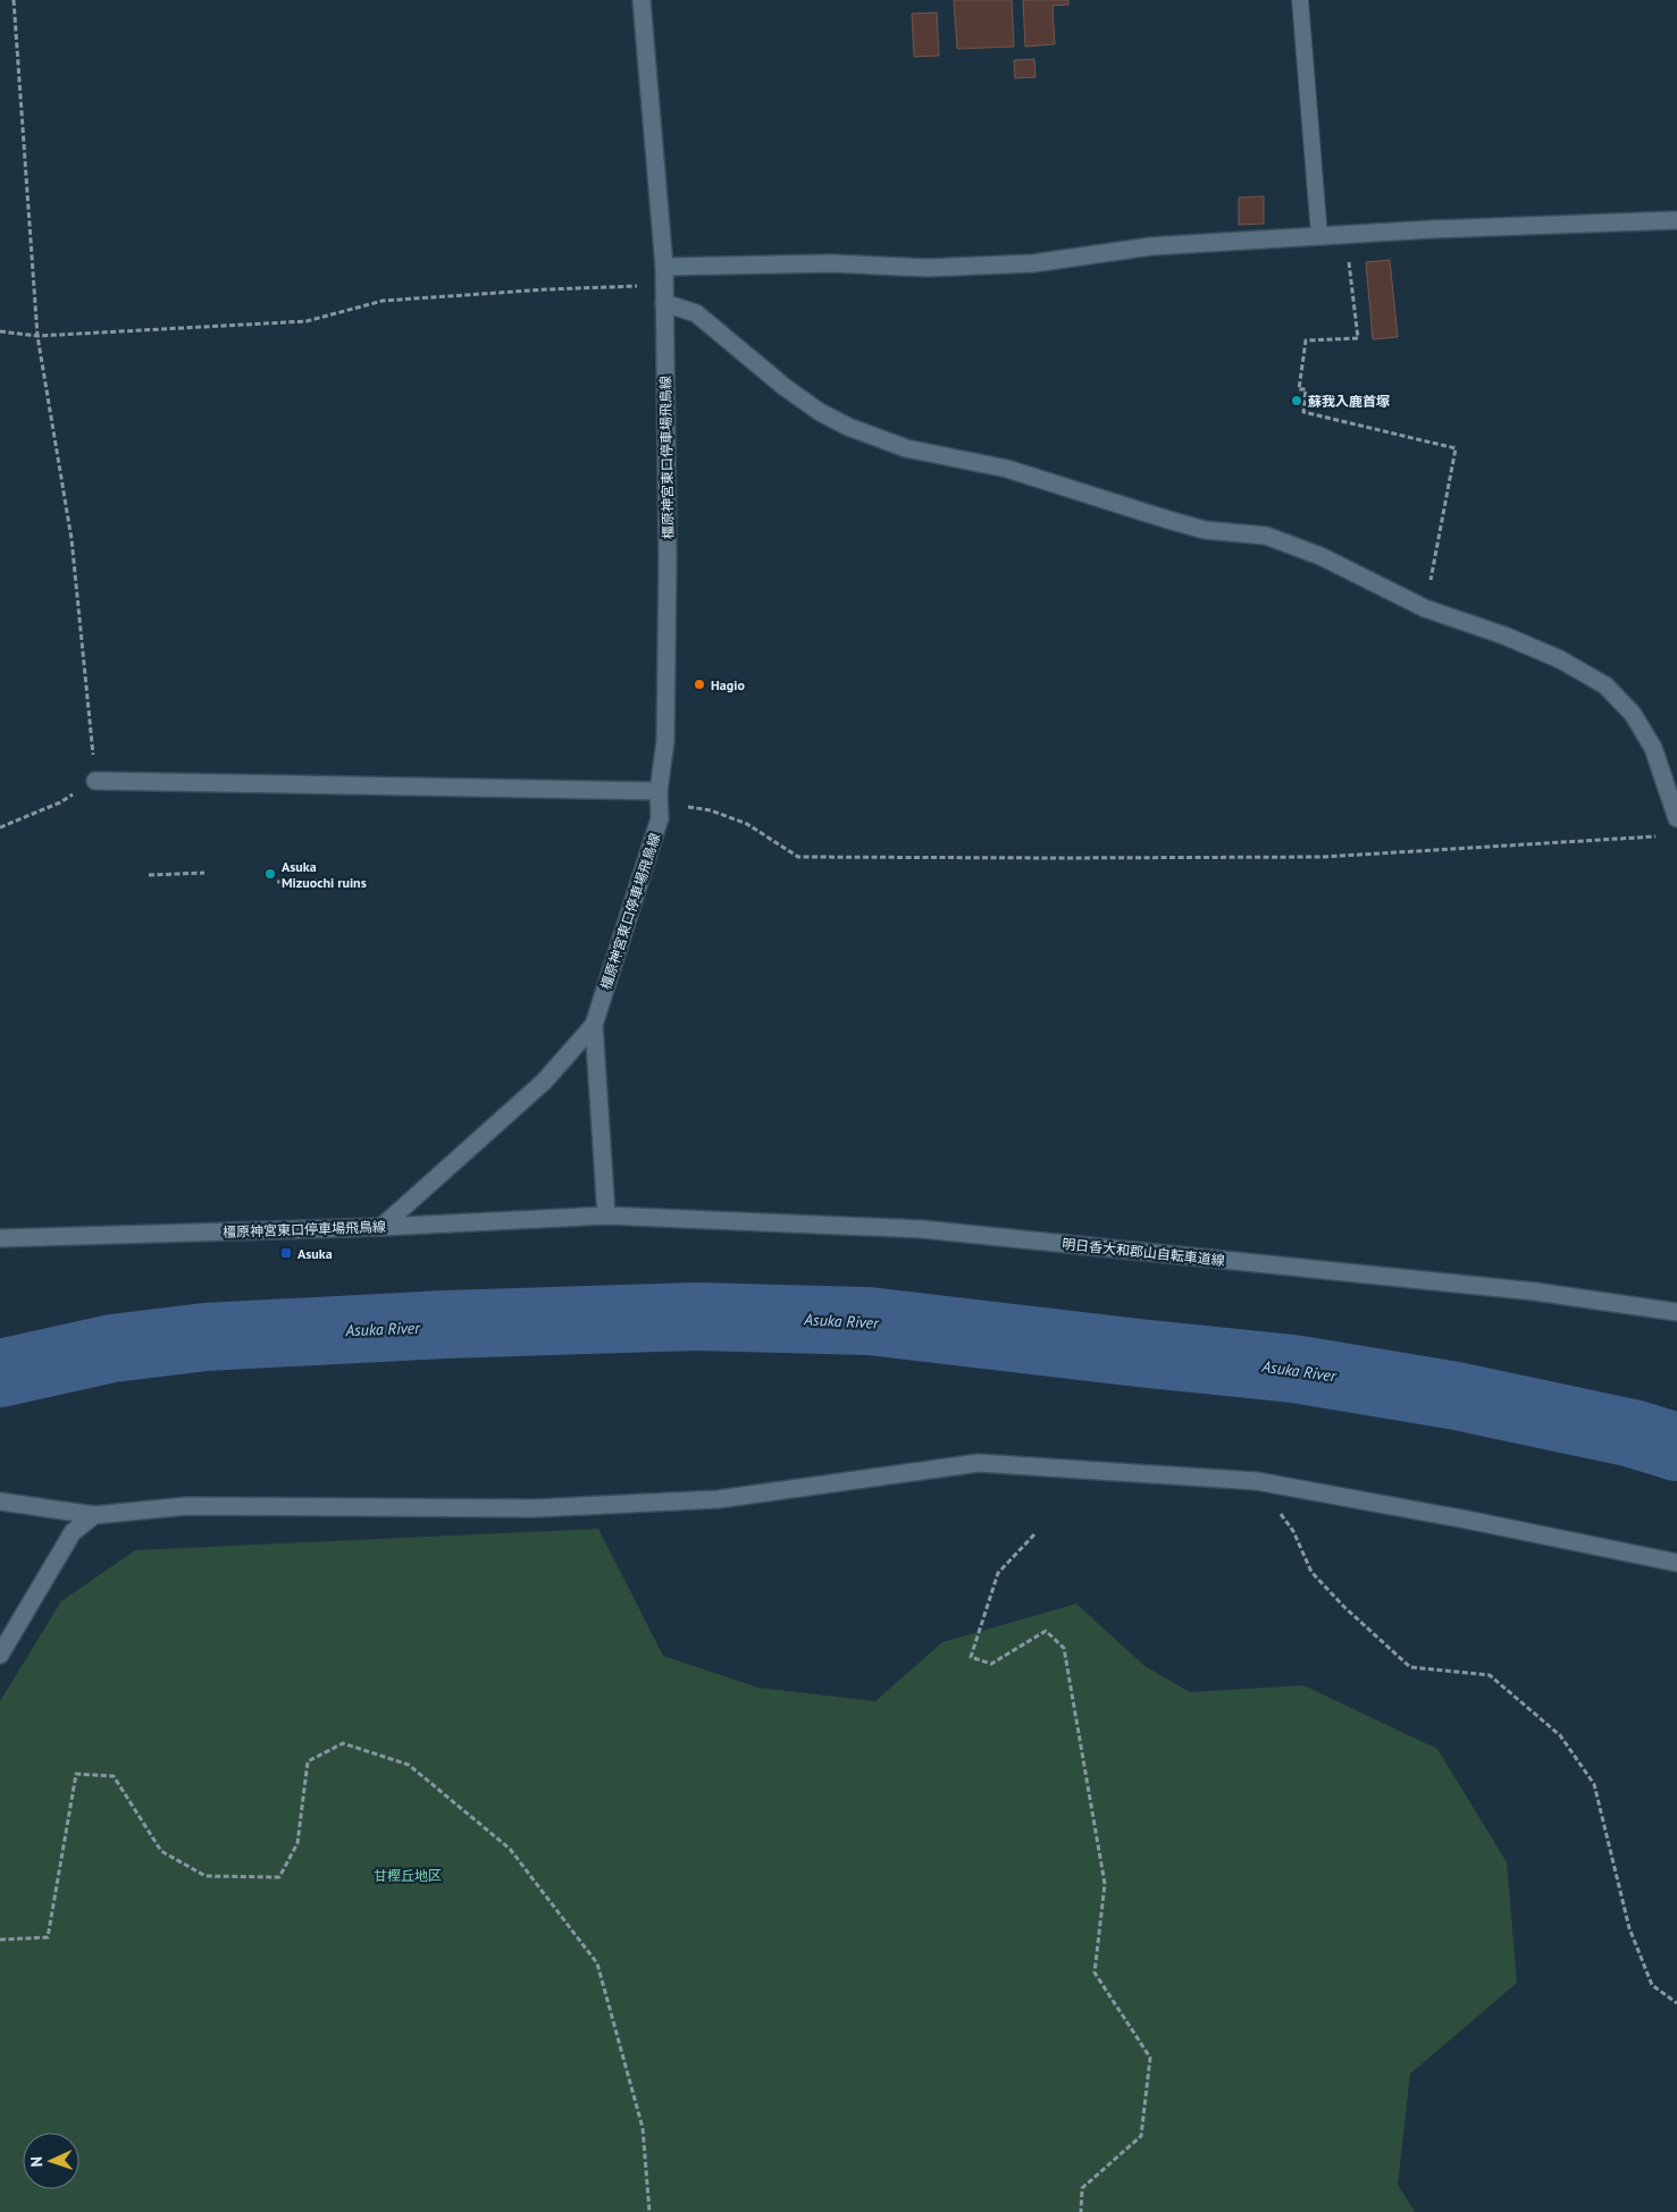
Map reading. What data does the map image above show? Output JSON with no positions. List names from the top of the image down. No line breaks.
{"streets":{"street":["橿原神宮東口停車場飛鳥線","明日香大和郡山自転車道線"]},"crossings":[["橿原神宮東口停車場飛鳥線","明日香大和郡山自転車道線"]],"water":["Asuka River"],"parks":["甘樫丘地区"],"places":{"other":["蘇我入鹿首塚","Hagio","Asuka Mizuochi ruins"],"transit":["Asuka"]},"north":"left"}
